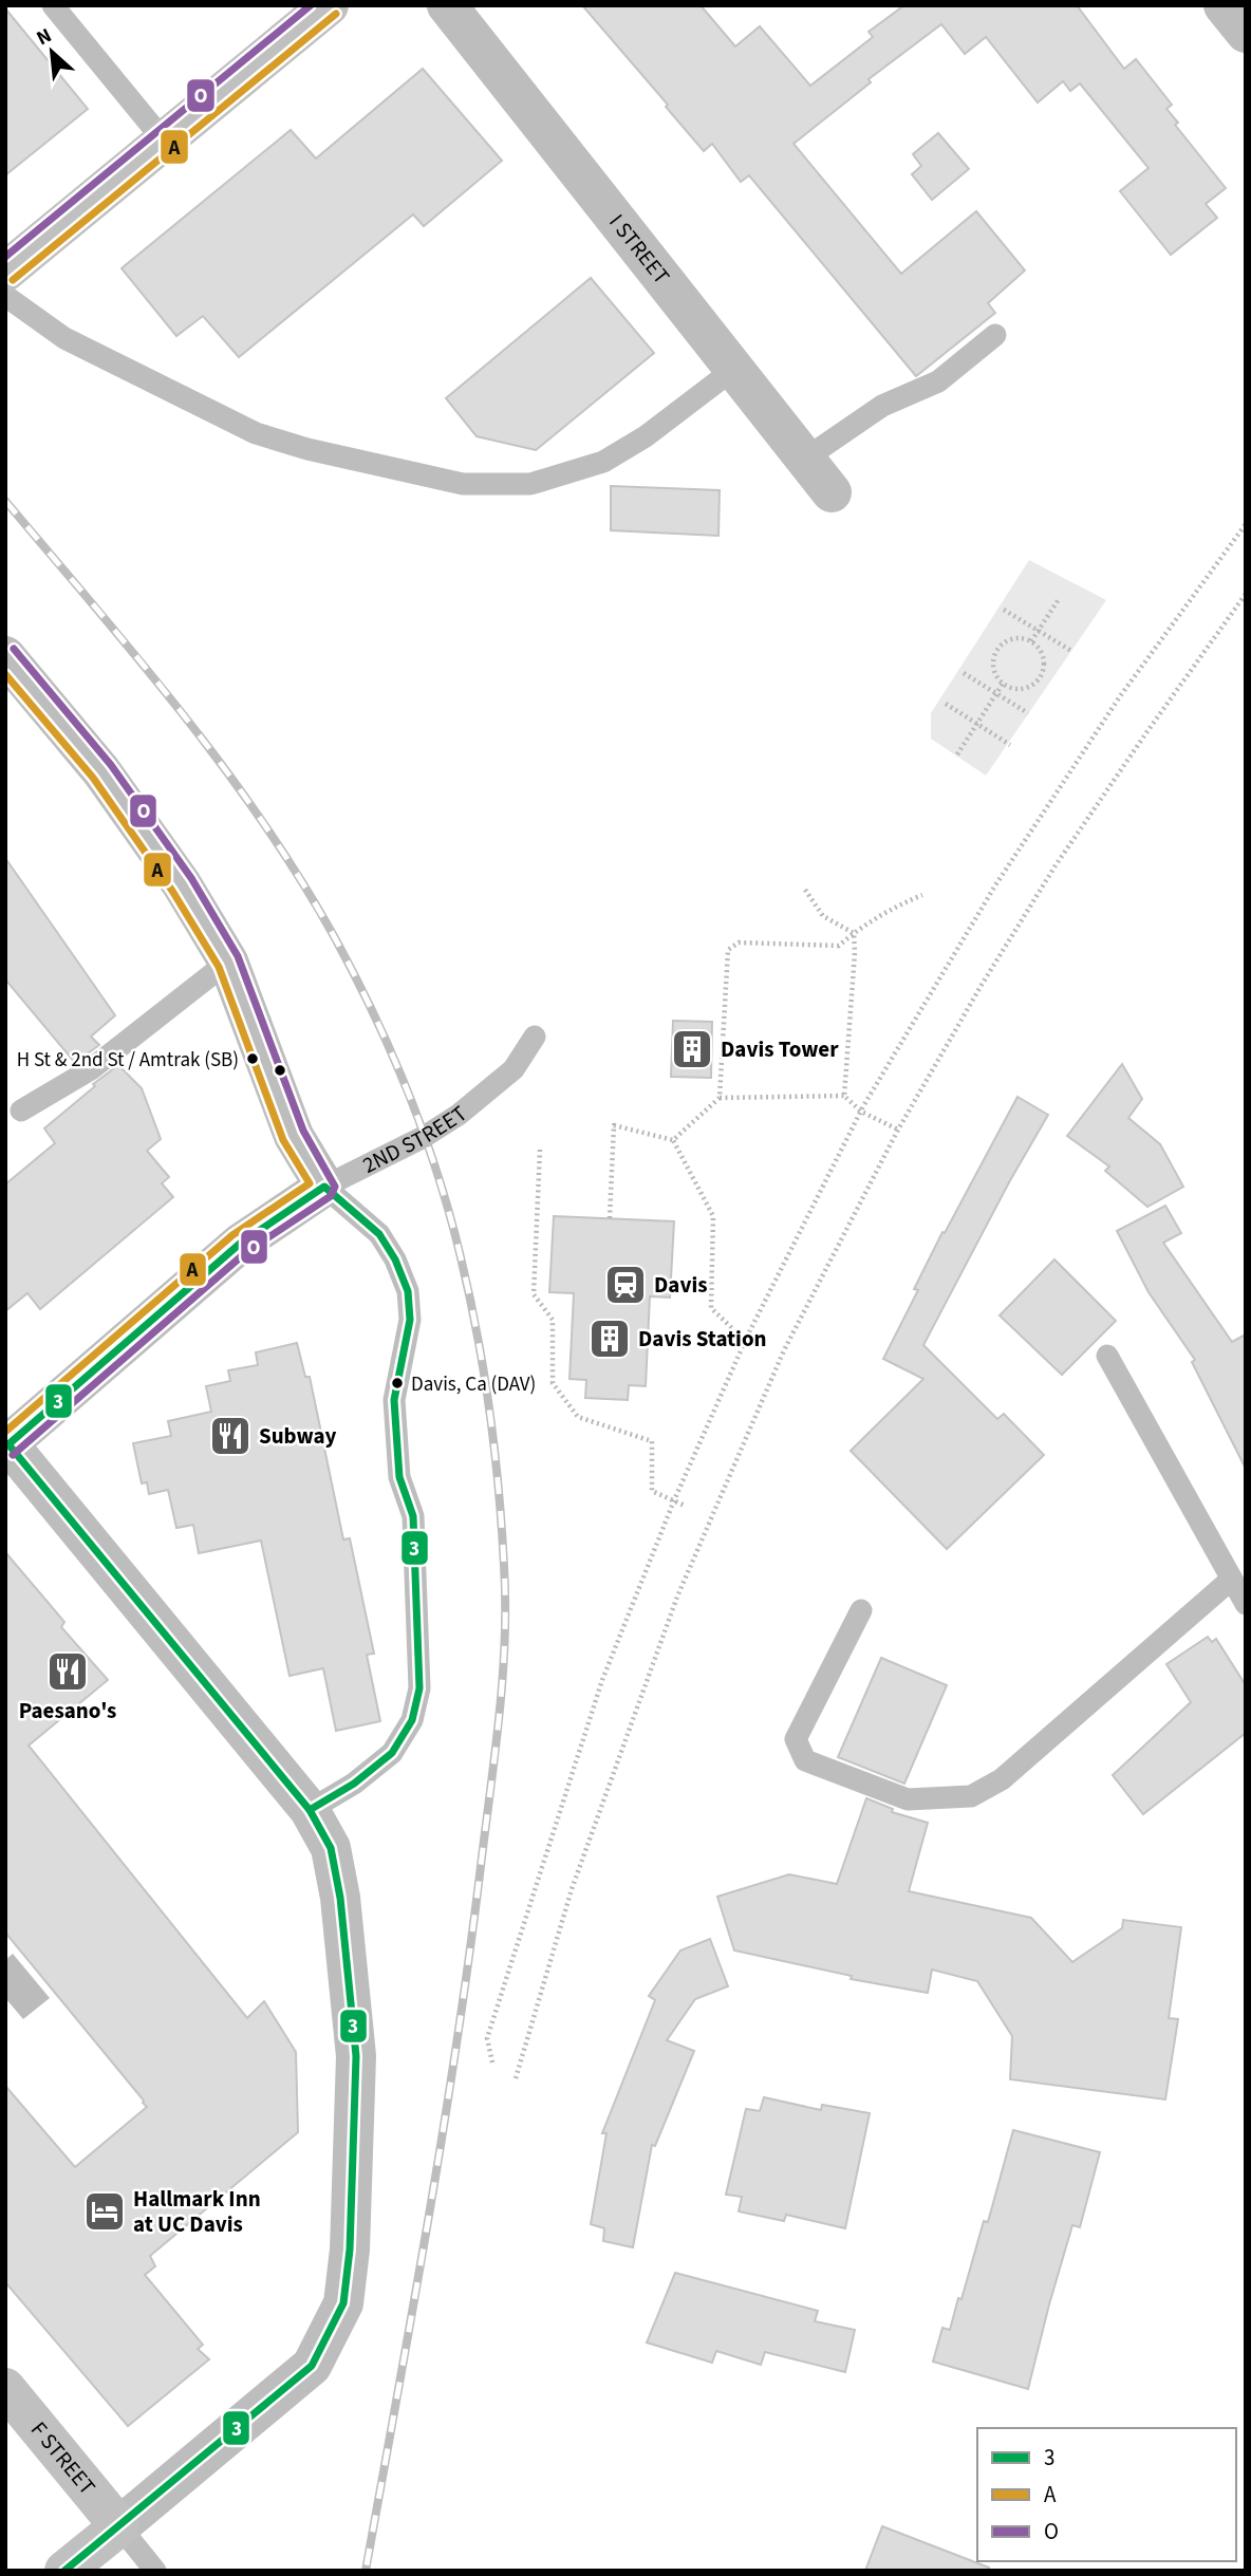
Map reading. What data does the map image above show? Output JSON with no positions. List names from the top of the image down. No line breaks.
{"streets":{"street":["I STREET","2ND STREET","F STREET"]},"places":{"building":["Davis Tower","Davis Station"],"other":["H St & 2nd St / Amtrak (SB)","Davis, Ca (DAV)"],"station":["Davis"],"restaurant":["Subway","Paesano's"],"hotel":["Hallmark Inn at UC Davis"]},"lines":["transit line O","transit line A","transit line 3"],"legend":["3","A","O"],"north":"top left"}
